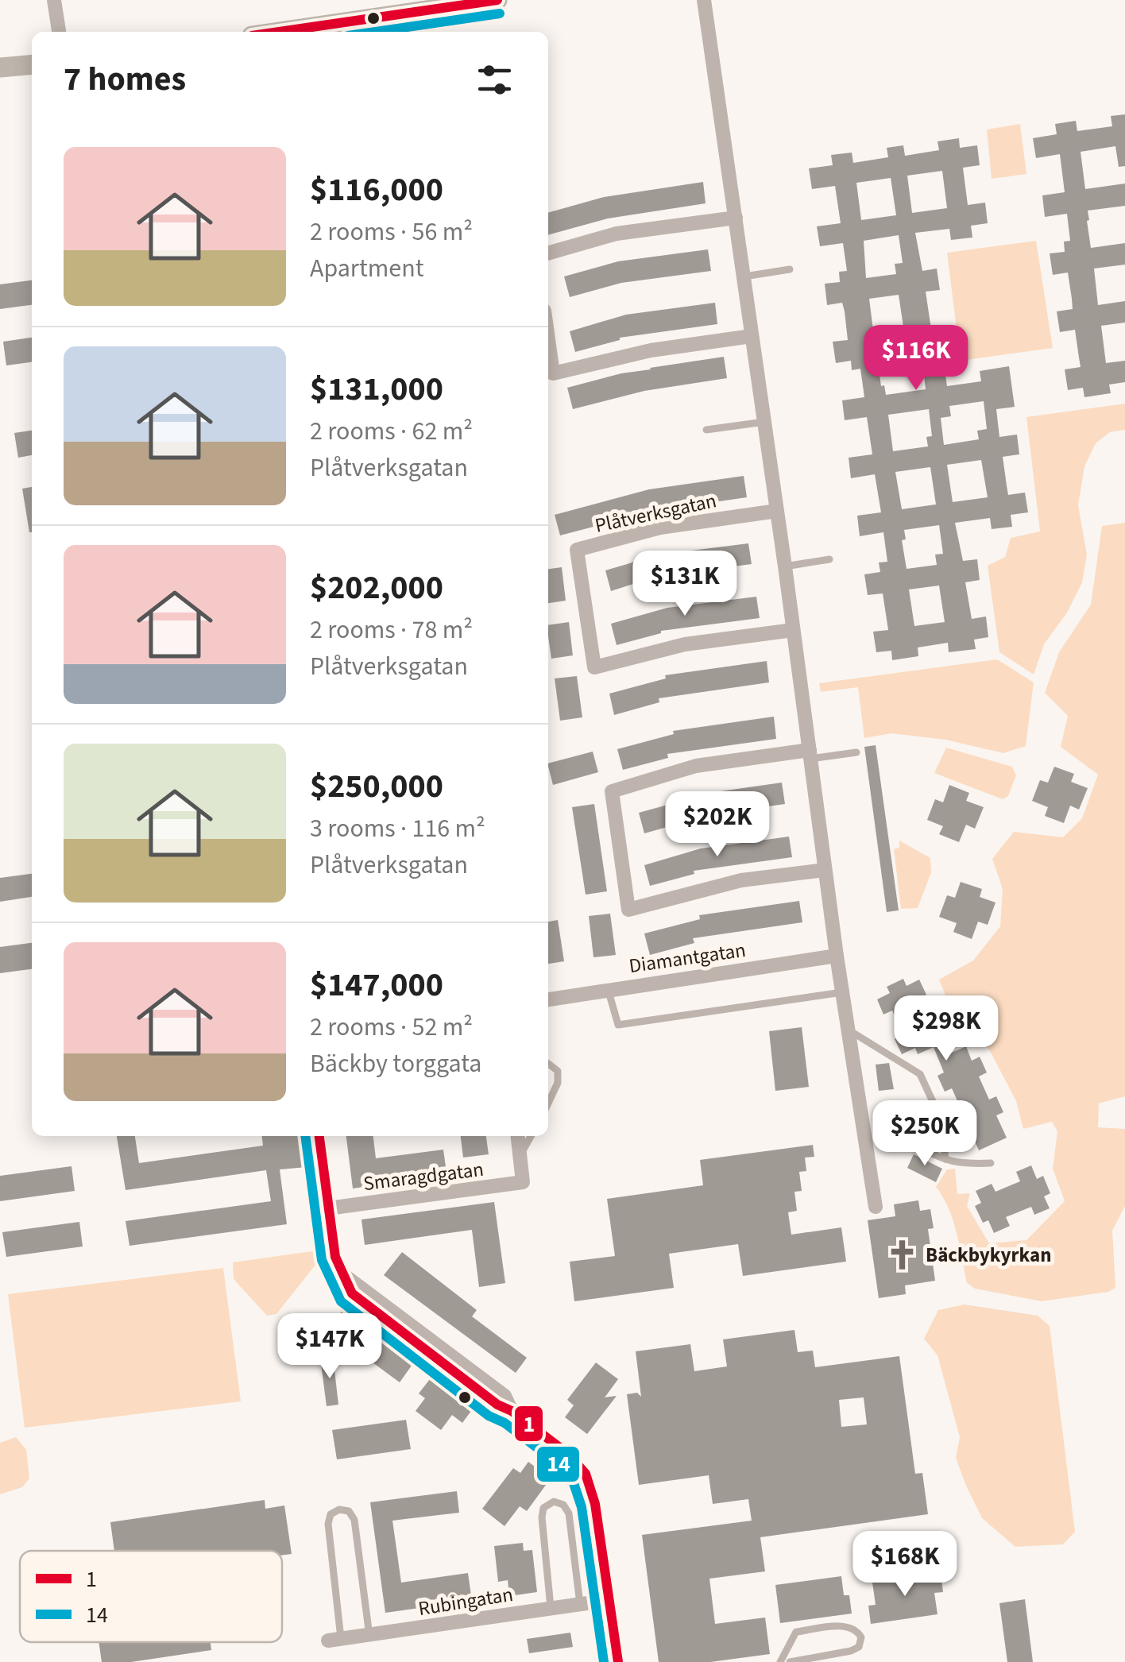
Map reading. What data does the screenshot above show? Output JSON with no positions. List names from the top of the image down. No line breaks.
{"streets":{"street":["Plåtverksgatan","Diamantgatan","Smaragdgatan","Rubingatan"]},"places":{"church":["Bäckbykyrkan"]},"lines":["transit line 1","transit line 14"],"legend":["1","14"],"page":{"heading":"7 homes","list":[{"name":"$116,000","note":"2 rooms · 56 m² · Apartment"},{"name":"$131,000","note":"2 rooms · 62 m² · Plåtverksgatan"},{"name":"$202,000","note":"2 rooms · 78 m² · Plåtverksgatan"},{"name":"$250,000","note":"3 rooms · 116 m² · Plåtverksgatan"},{"name":"$147,000","note":"2 rooms · 52 m² · Bäckby torggata"}],"price":["$116K","$131K","$202K","$298K","$250K","$147K","$168K"]}}
